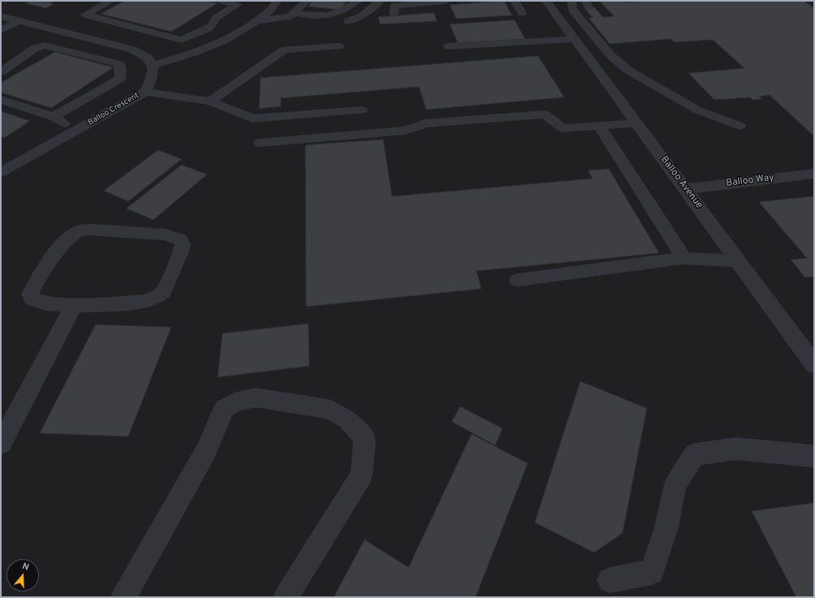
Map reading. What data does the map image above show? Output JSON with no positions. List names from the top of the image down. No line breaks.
{"streets":{"street":["Balloo Crescent","Balloo Way","Balloo Avenue"]},"crossings":[["Balloo Way","Balloo Avenue"]],"north":"top"}
